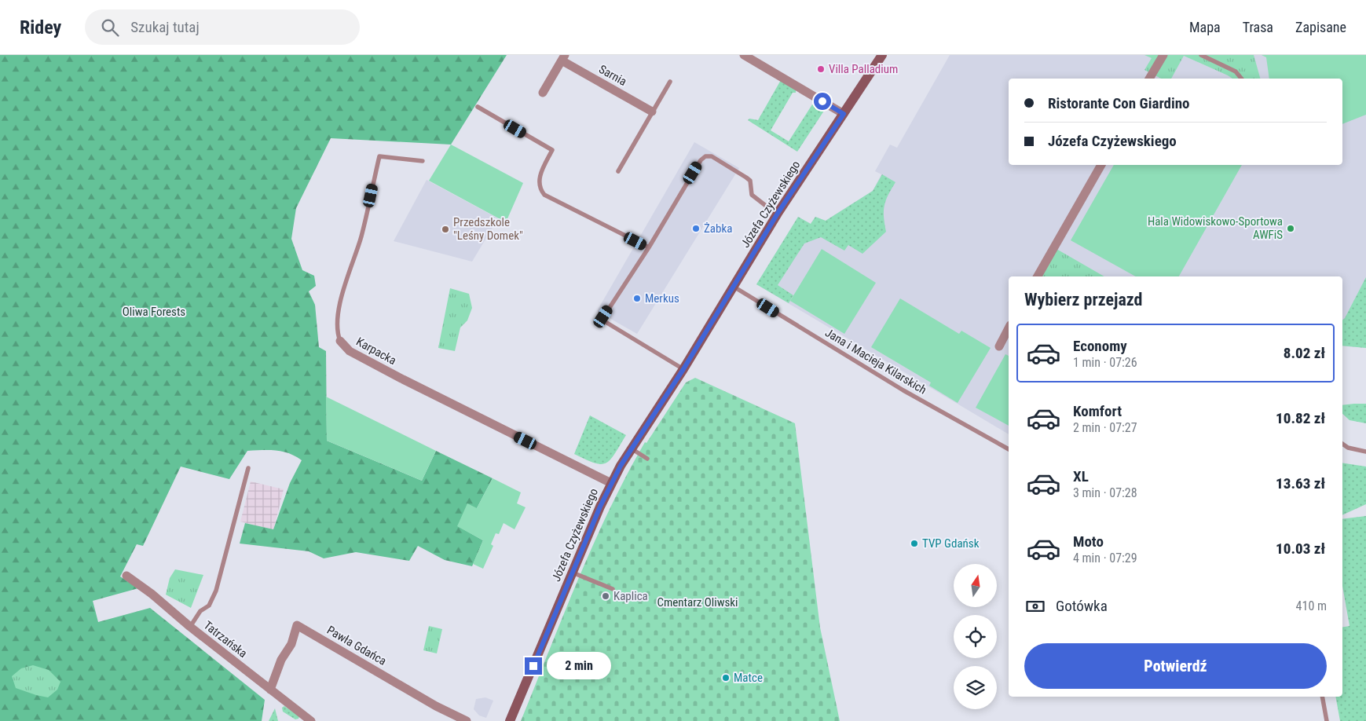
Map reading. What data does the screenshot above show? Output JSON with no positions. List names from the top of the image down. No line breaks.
{"streets":{"street":["Sarnia","Józefa Czyżewskiego","Karpacka","Tatrzańska","Pawła Gdańca"],"lane":["Jana i Macieja Kilarskich"]},"crossings":[["Józefa Czyżewskiego","Karpacka"],["Józefa Czyżewskiego","Jana i Macieja Kilarskich"],["Tatrzańska","Pawła Gdańca"]],"parks":["Oliwa Forests","Cmentarz Oliwski"],"places":["Villa Palladium","Żabka","Hala Widowiskowo-Sportowa AWFiS","Przedszkole \"Leśny Domek\"","Merkus","TVP Gdańsk","Kaplica","Matce"],"north":"top","page":{"header":"Ridey","search":"Szukaj tutaj","nav":["Mapa","Trasa","Zapisane"],"banner":["Ristorante Con Giardino","Józefa Czyżewskiego"],"heading":"Wybierz przejazd","list":[{"name":"Economy","note":"1 min · 07:26","value":"8.02 zł"},{"name":"Komfort","note":"2 min · 07:27","value":"10.82 zł"},{"name":"XL","note":"3 min · 07:28","value":"13.63 zł"},{"name":"Moto","note":"4 min · 07:29","value":"10.03 zł"}],"pay":["Gotówka","410 m"],"buttons":"Potwierdź","bubble":"2 min"}}
